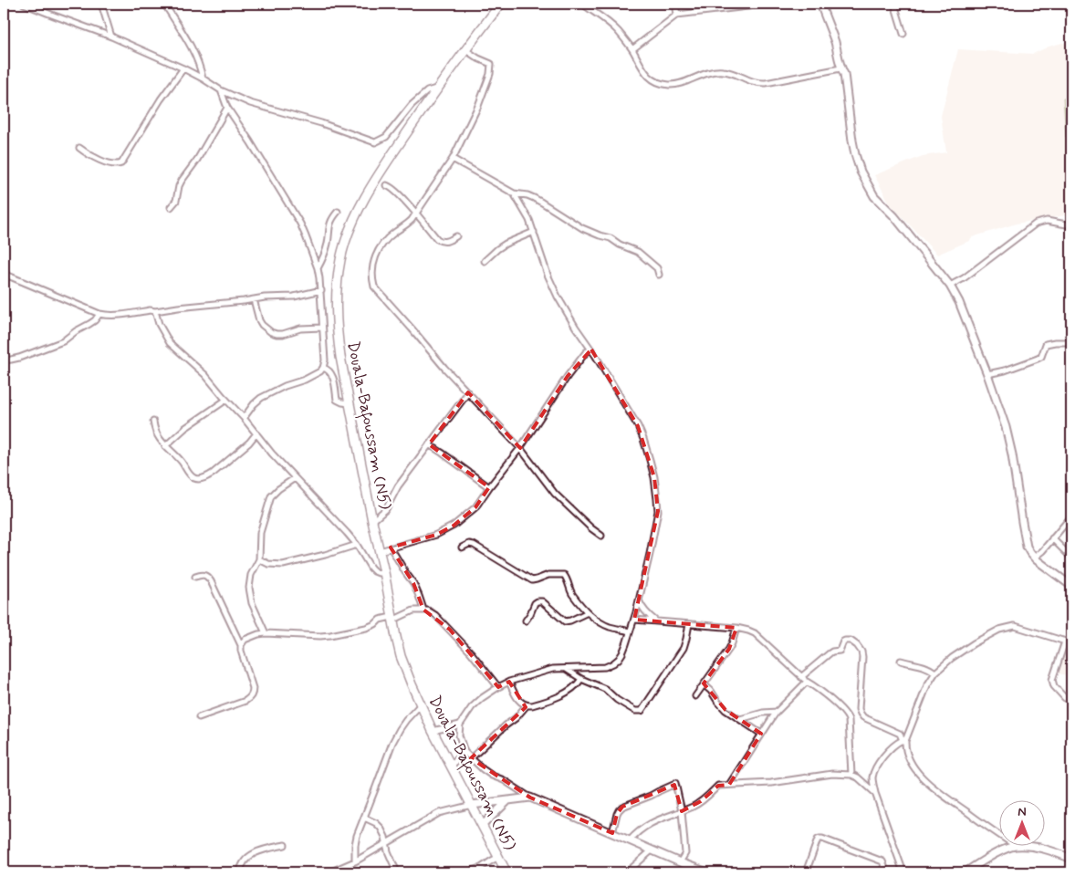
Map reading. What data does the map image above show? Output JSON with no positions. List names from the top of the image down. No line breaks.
{"streets":{"highway":["Douala-Bafoussam (N5)"]},"north":"top"}
